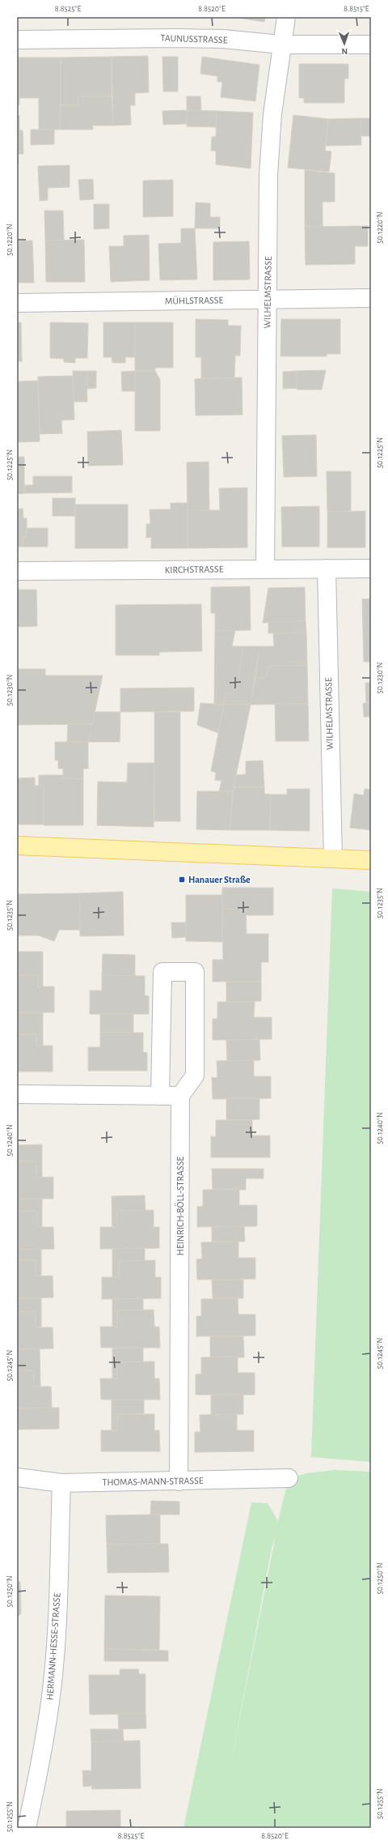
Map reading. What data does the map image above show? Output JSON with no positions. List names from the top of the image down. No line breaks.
{"streets":{"street":["TAUNUSSTRASSE","WILHELMSTRASSE","MÜHLSTRASSE","KIRCHSTRASSE","HEINRICH-BÖLL-STRASSE","THOMAS-MANN-STRASSE","HERMANN-HESSE-STRASSE"]},"crossings":[["TAUNUSSTRASSE","WILHELMSTRASSE"],["WILHELMSTRASSE","MÜHLSTRASSE"],["WILHELMSTRASSE","KIRCHSTRASSE"],["HEINRICH-BÖLL-STRASSE","THOMAS-MANN-STRASSE"],["THOMAS-MANN-STRASSE","HERMANN-HESSE-STRASSE"]],"places":{"transit":["Hanauer Straße"]},"north":"bottom","coordinates":["8.8525°E","8.8520°E","8.8515°E","50.1220°N","50.1225°N","50.1230°N","50.1235°N","50.1240°N","50.1245°N","50.1250°N","50.1255°N"]}
